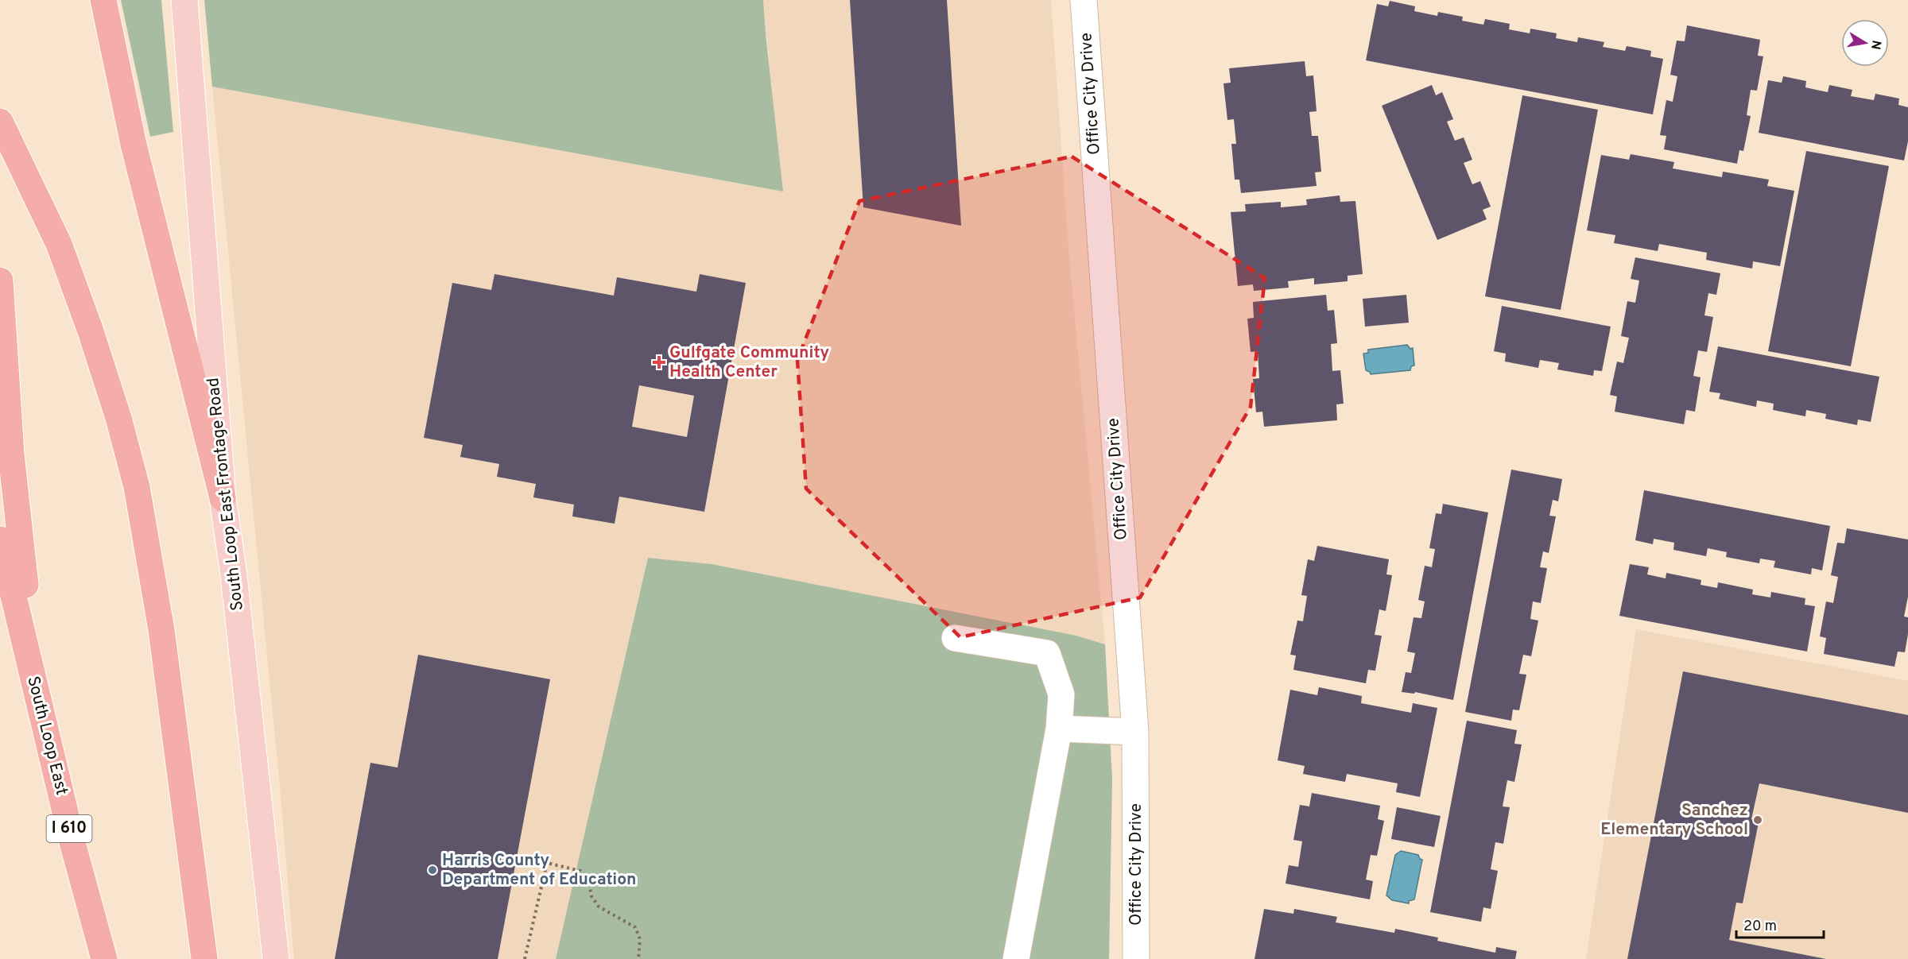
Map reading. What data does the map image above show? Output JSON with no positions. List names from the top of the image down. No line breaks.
{"streets":{"highway":["South Loop East","I 610"],"main road":["South Loop East Frontage Road"],"street":["Office City Drive"]},"places":{"health":["Gulfgate Community Health Center"],"other":["Sanchez Elementary School","Harris County Department of Education"]},"scale_bar":"20 m","north":"right"}
